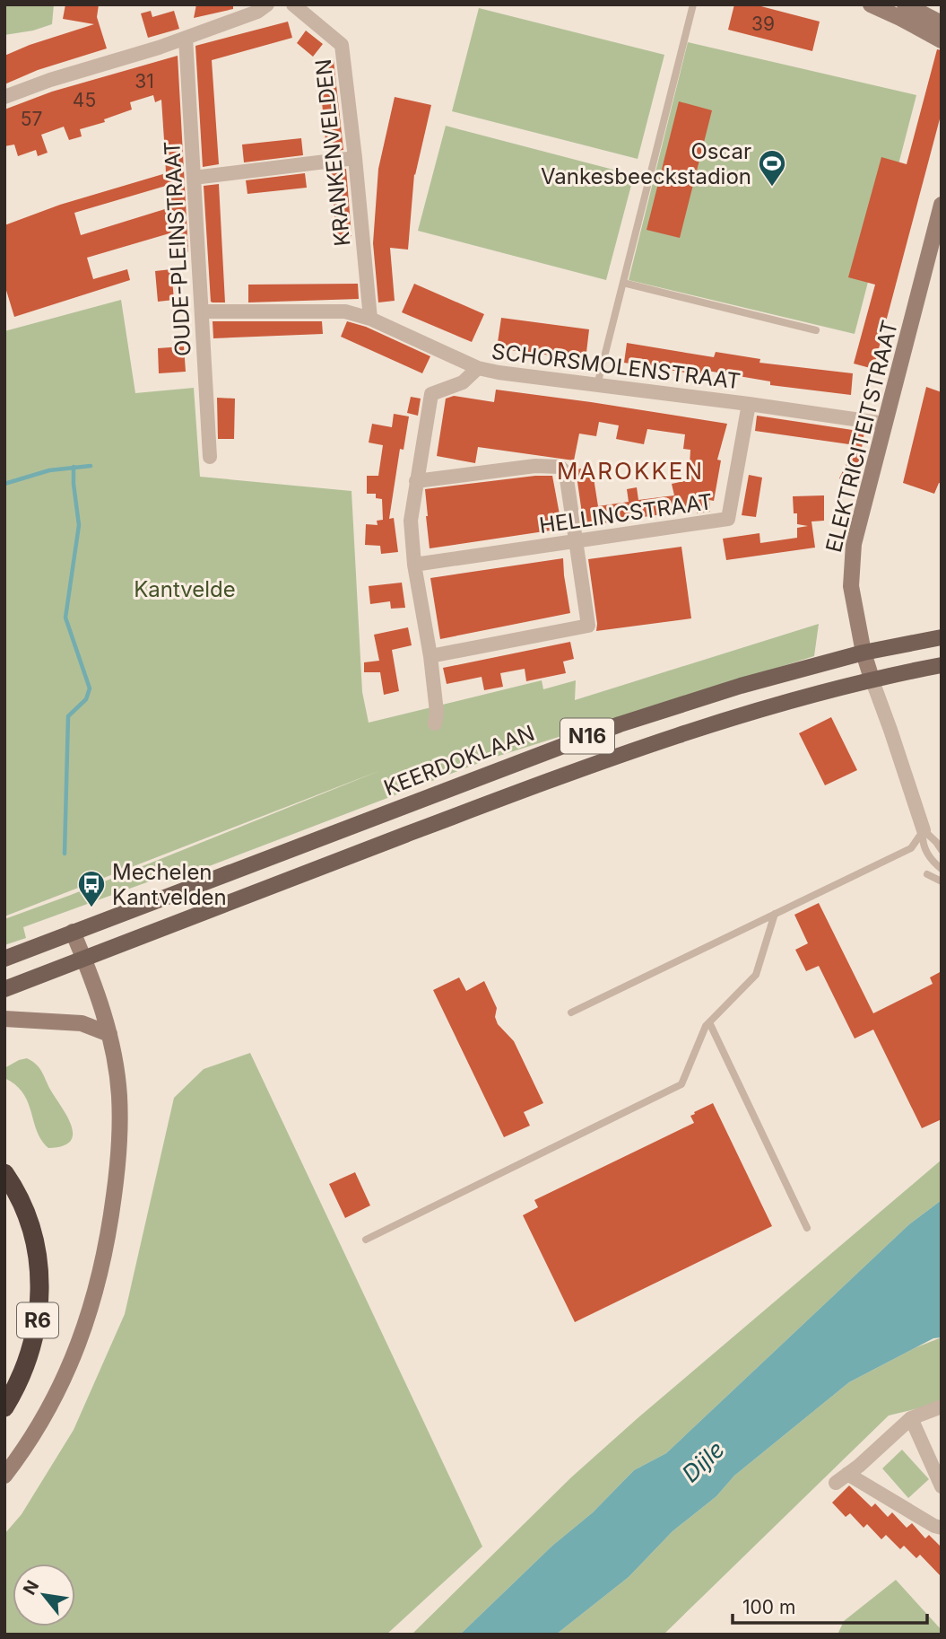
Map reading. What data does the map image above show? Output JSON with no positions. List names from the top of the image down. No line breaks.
{"streets":{"highway":["R6"],"main road":["N16","KEERDOKLAAN"],"street":["KRANKENVELDEN","OUDE-PLEINSTRAAT","SCHORSMOLENSTRAAT","ELEKTRICITEITSTRAAT","HELLINCSTRAAT"]},"crossings":[["KRANKENVELDEN","SCHORSMOLENSTRAAT"],["OUDE-PLEINSTRAAT","SCHORSMOLENSTRAAT"],["SCHORSMOLENSTRAAT","ELEKTRICITEITSTRAAT"],["SCHORSMOLENSTRAAT","HELLINCSTRAAT"],["ELEKTRICITEITSTRAAT","N16"],["ELEKTRICITEITSTRAAT","KEERDOKLAAN"],["N16","KEERDOKLAAN"]],"districts":["MAROKKEN"],"water":["Dijle"],"parks":["Kantvelde"],"places":{"sports":["Oscar Vankesbeeckstadion"],"bus stop":["Mechelen Kantvelden"]},"house_numbers":["39","31","45","57"],"scale_bar":"100 m","north":"top left"}
